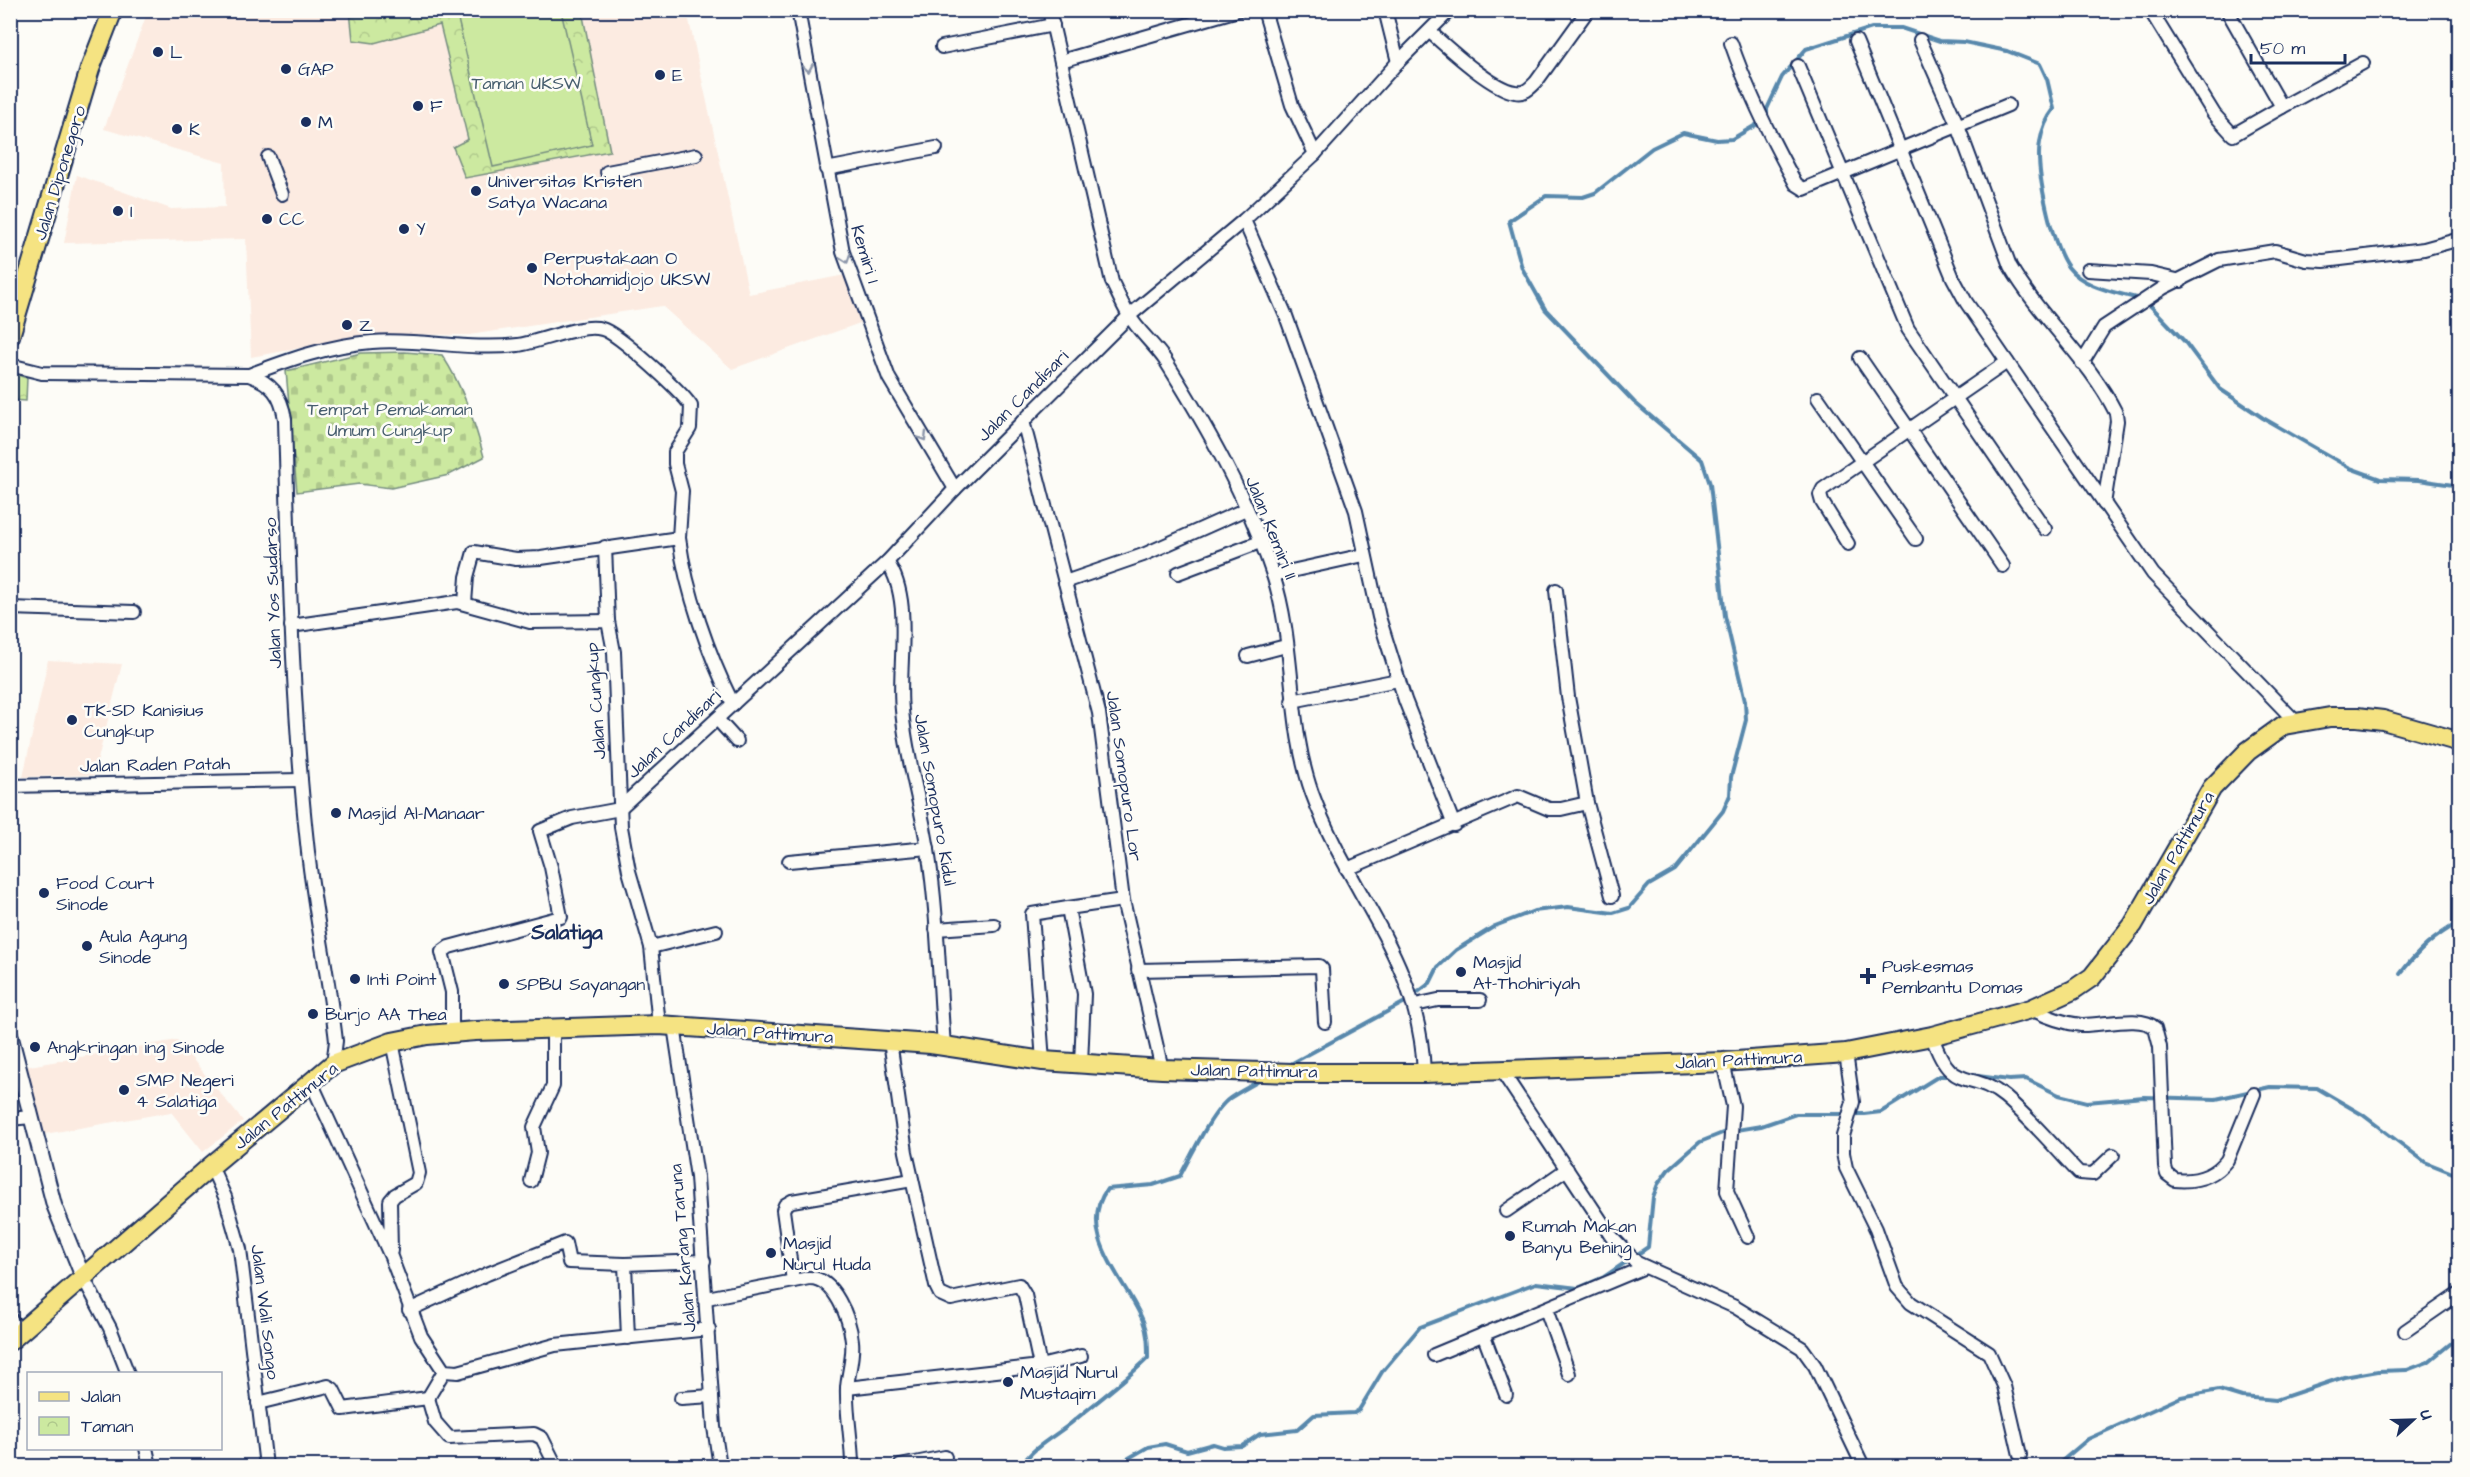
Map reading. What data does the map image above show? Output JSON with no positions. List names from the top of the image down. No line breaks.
{"streets":{"main road":["Jalan Diponegoro","Jalan Pattimura"],"street":["Kemiri 1","Jalan Candisari","Jalan Kemiri II","Jalan Yos Sudarso","Jalan Cungkup","Jalan Raden Patah","Jalan Somopuro Lor","Jalan Somopuro Kidul","Jalan Karang Taruna","Jalan Wali Songo"]},"crossings":[["Kemiri 1","Jalan Candisari"],["Jalan Candisari","Jalan Kemiri II"],["Jalan Candisari","Jalan Cungkup"],["Jalan Candisari","Jalan Somopuro Lor"],["Jalan Candisari","Jalan Somopuro Kidul"],["Jalan Kemiri II","Jalan Pattimura"],["Jalan Yos Sudarso","Jalan Cungkup"],["Jalan Yos Sudarso","Jalan Raden Patah"],["Jalan Yos Sudarso","Jalan Pattimura"],["Jalan Cungkup","Jalan Pattimura"],["Jalan Cungkup","Jalan Karang Taruna"],["Jalan Somopuro Lor","Jalan Pattimura"],["Jalan Somopuro Kidul","Jalan Pattimura"],["Jalan Pattimura","Jalan Karang Taruna"],["Jalan Pattimura","Jalan Wali Songo"]],"one_way":["Kemiri 1"],"districts":["Salatiga"],"parks":["Taman UKSW","Tempat Pemakaman Umum Cungkup"],"places":{"other":["L","GAP","E","F","M","K","Universitas Kristen Satya Wacana","I","CC","Y","Perpustakaan O Notohamidjojo UKSW","Z","TK-SD Kanisius Cungkup","Masjid Al-Manaar","Food Court Sinode","Aula Agung Sinode","Masjid At-Thohiriyah","Inti Point","SPBU Sayangan","Burjo AA Thea","Angkringan ing Sinode","SMP Negeri 4 Salatiga","Rumah Makan Banyu Bening","Masjid Nurul Huda","Masjid Nurul Mustaqim"],"health":["Puskesmas Pembantu Domas"]},"legend":["Jalan","Taman"],"scale_bar":"50 m","north":"right"}
